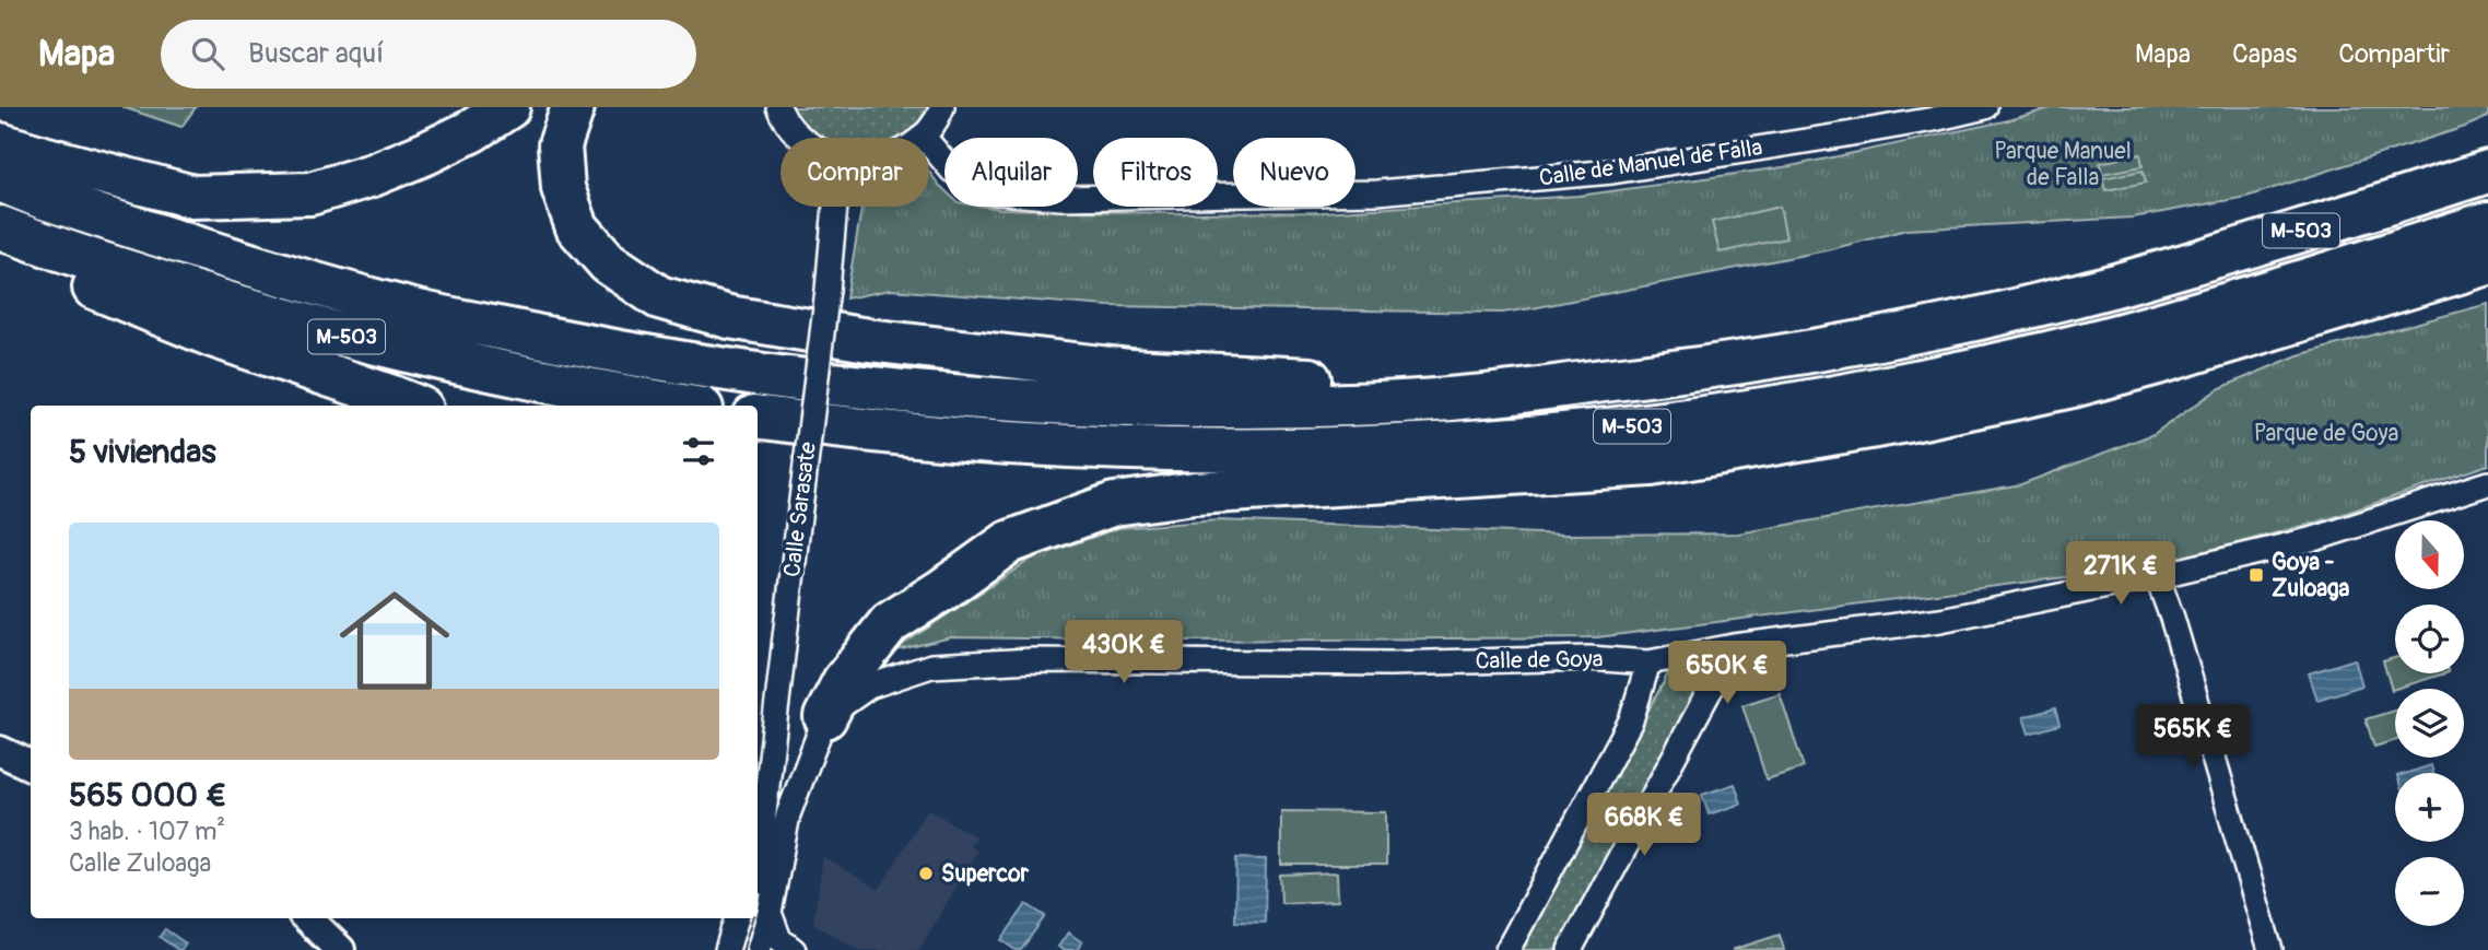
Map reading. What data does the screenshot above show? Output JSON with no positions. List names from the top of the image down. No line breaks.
{"streets":{"highway":["M-503"],"street":["Calle de Manuel de Falla","Calle Sarasate","Calle de Goya"]},"parks":["Parque Manuel de Falla","Parque de Goya"],"places":{"transit":["Goya - Zuloaga"],"other":["Supercor"]},"north":"bottom","page":{"header":"Mapa","search":"Buscar aquí","nav":["Mapa","Capas","Compartir"],"chip":["Comprar","Alquilar","Filtros","Nuevo"],"heading":"5 viviendas","list":[{"name":"565 000 €","note":"3 hab. · 107 m² · Calle Zuloaga"}],"map_buttons":["+","−"],"price":["271K €","430K €","650K €","565K €","668K €"]}}
